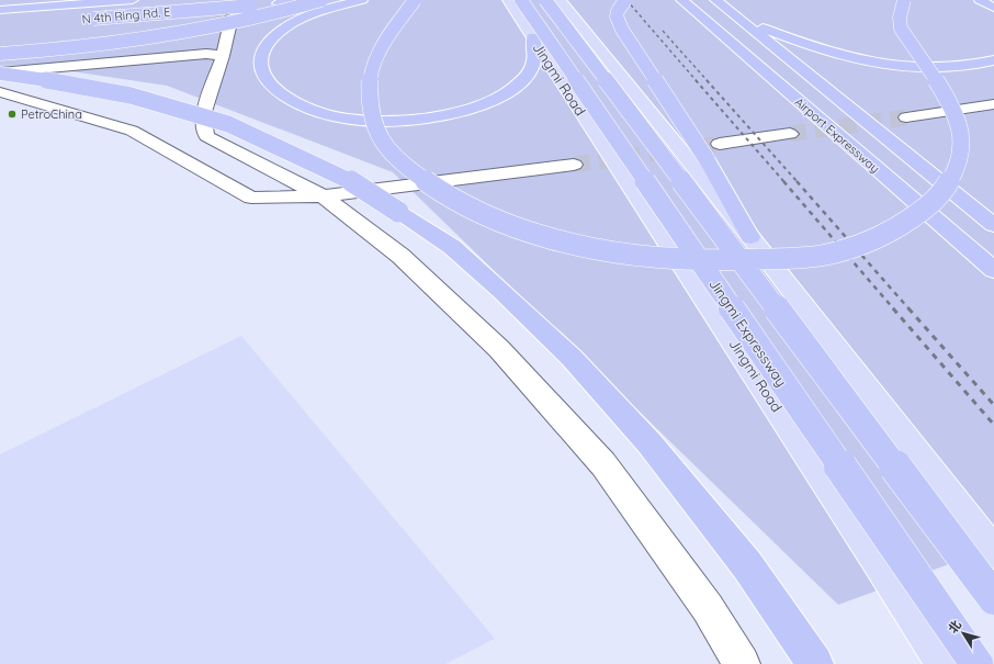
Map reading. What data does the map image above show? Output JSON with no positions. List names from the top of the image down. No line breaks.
{"streets":{"highway":["N 4th Ring Rd. E","Airport Expressway","Jingmi Expressway"],"main road":["Jingmi Road"]},"places":["PetroChina"],"north":"top left"}
